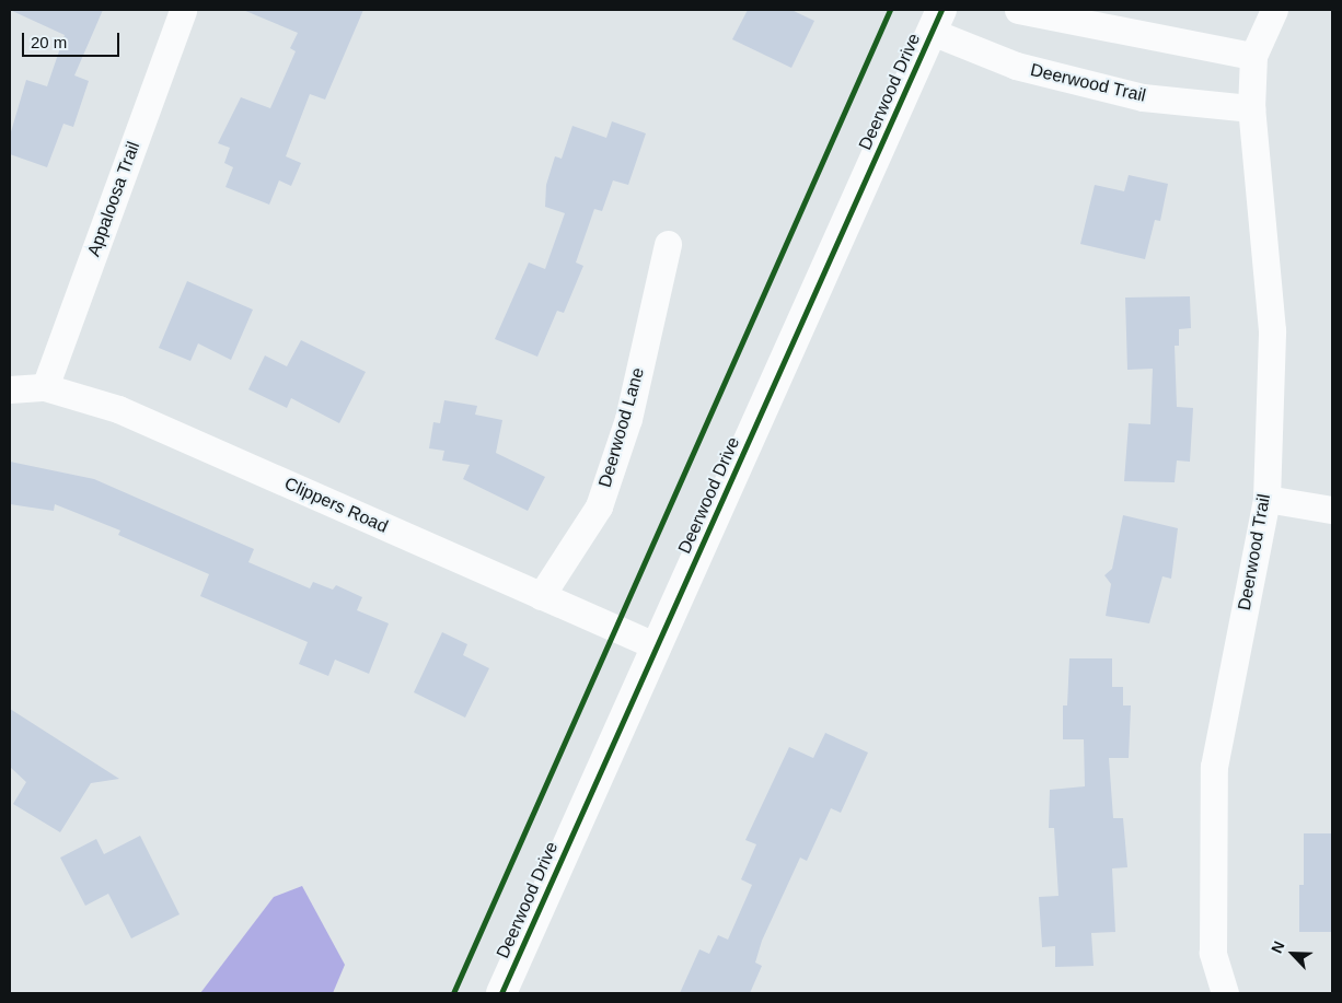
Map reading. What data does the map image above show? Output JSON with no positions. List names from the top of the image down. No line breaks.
{"streets":{"street":["Deerwood Trail","Deerwood Drive","Appaloosa Trail","Deerwood Lane","Clippers Road"]},"crossings":[["Deerwood Trail","Deerwood Drive"],["Deerwood Drive","Clippers Road"],["Appaloosa Trail","Clippers Road"],["Deerwood Lane","Clippers Road"]],"scale_bar":"20 m","north":"top left"}
